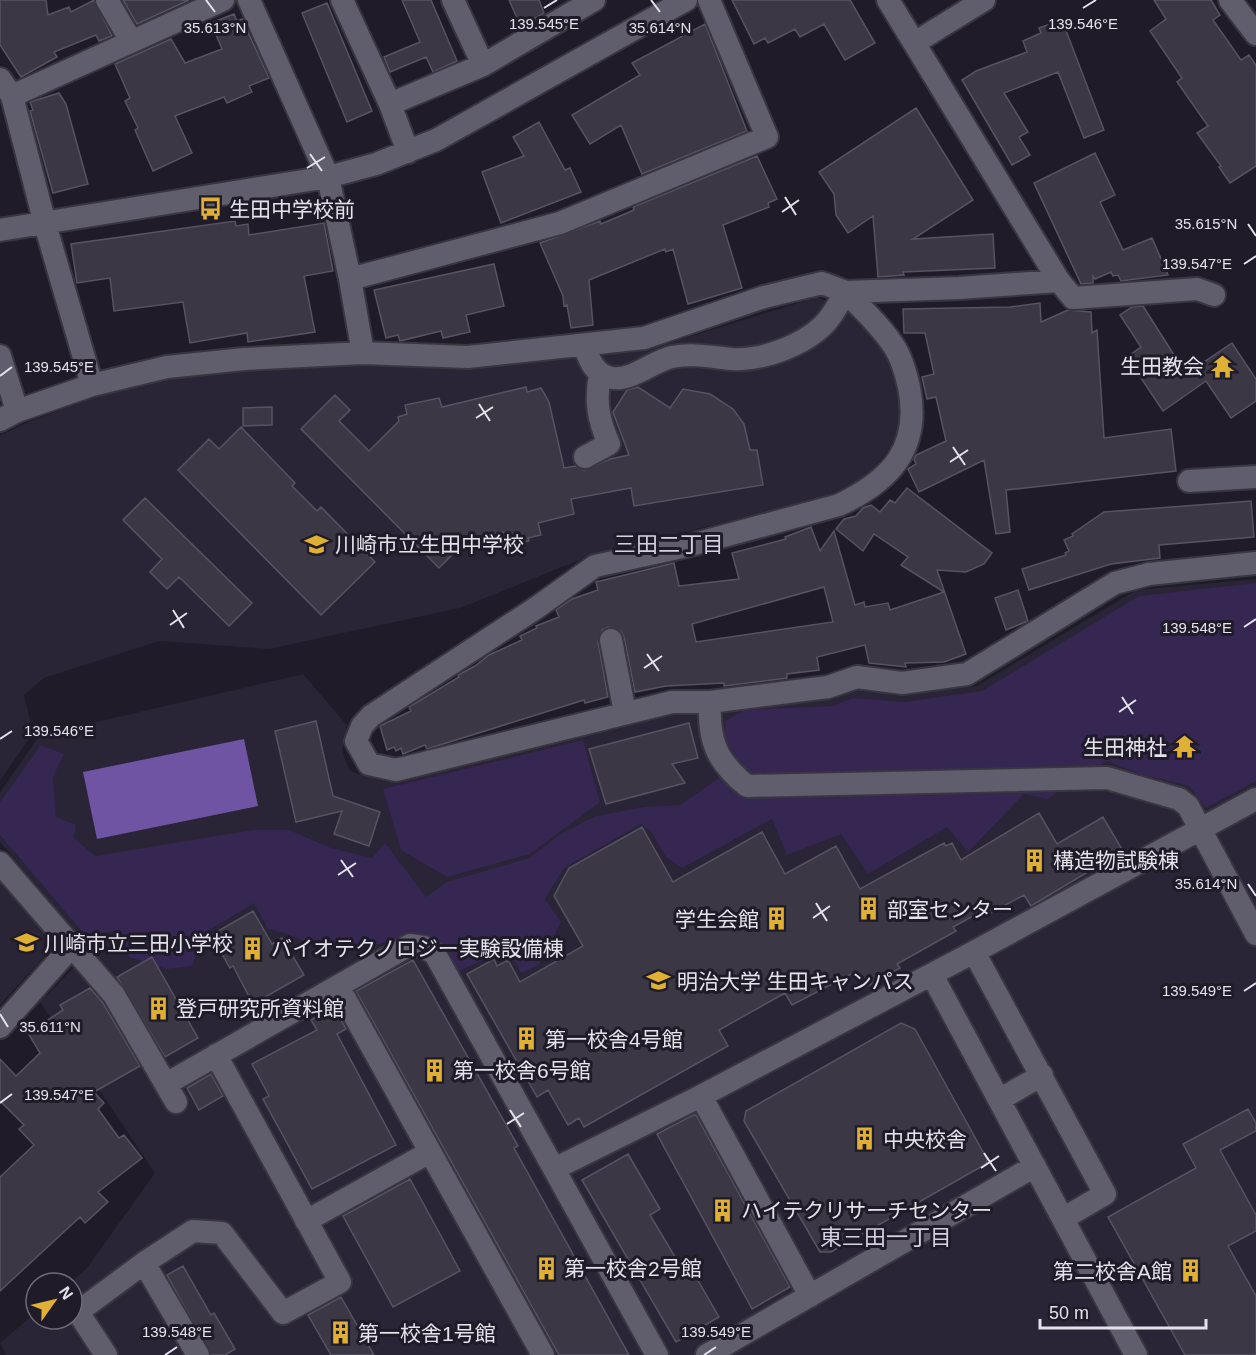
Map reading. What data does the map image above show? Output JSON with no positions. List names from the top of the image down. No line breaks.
{"districts":["三田二丁目","東三田一丁目"],"places":{"bus stop":["生田中学校前"],"temple":["生田教会","生田神社"],"school or university":["川崎市立生田中学校","川崎市立三田小学校","明治大学 生田キャンパス"],"building":["構造物試験棟","部室センター","学生会館","バイオテクノロジー実験設備棟","登戸研究所資料館","第一校舎4号館","第一校舎6号館","中央校舎","ハイテクリサーチセンター","第一校舎2号館","第二校舎A館","第一校舎1号館"]},"scale_bar":"50 m","north":"top right","coordinates":["139.545°E","139.546°E","35.613°N","35.614°N","35.615°N","139.547°E","139.548°E","139.549°E","35.611°N"]}
